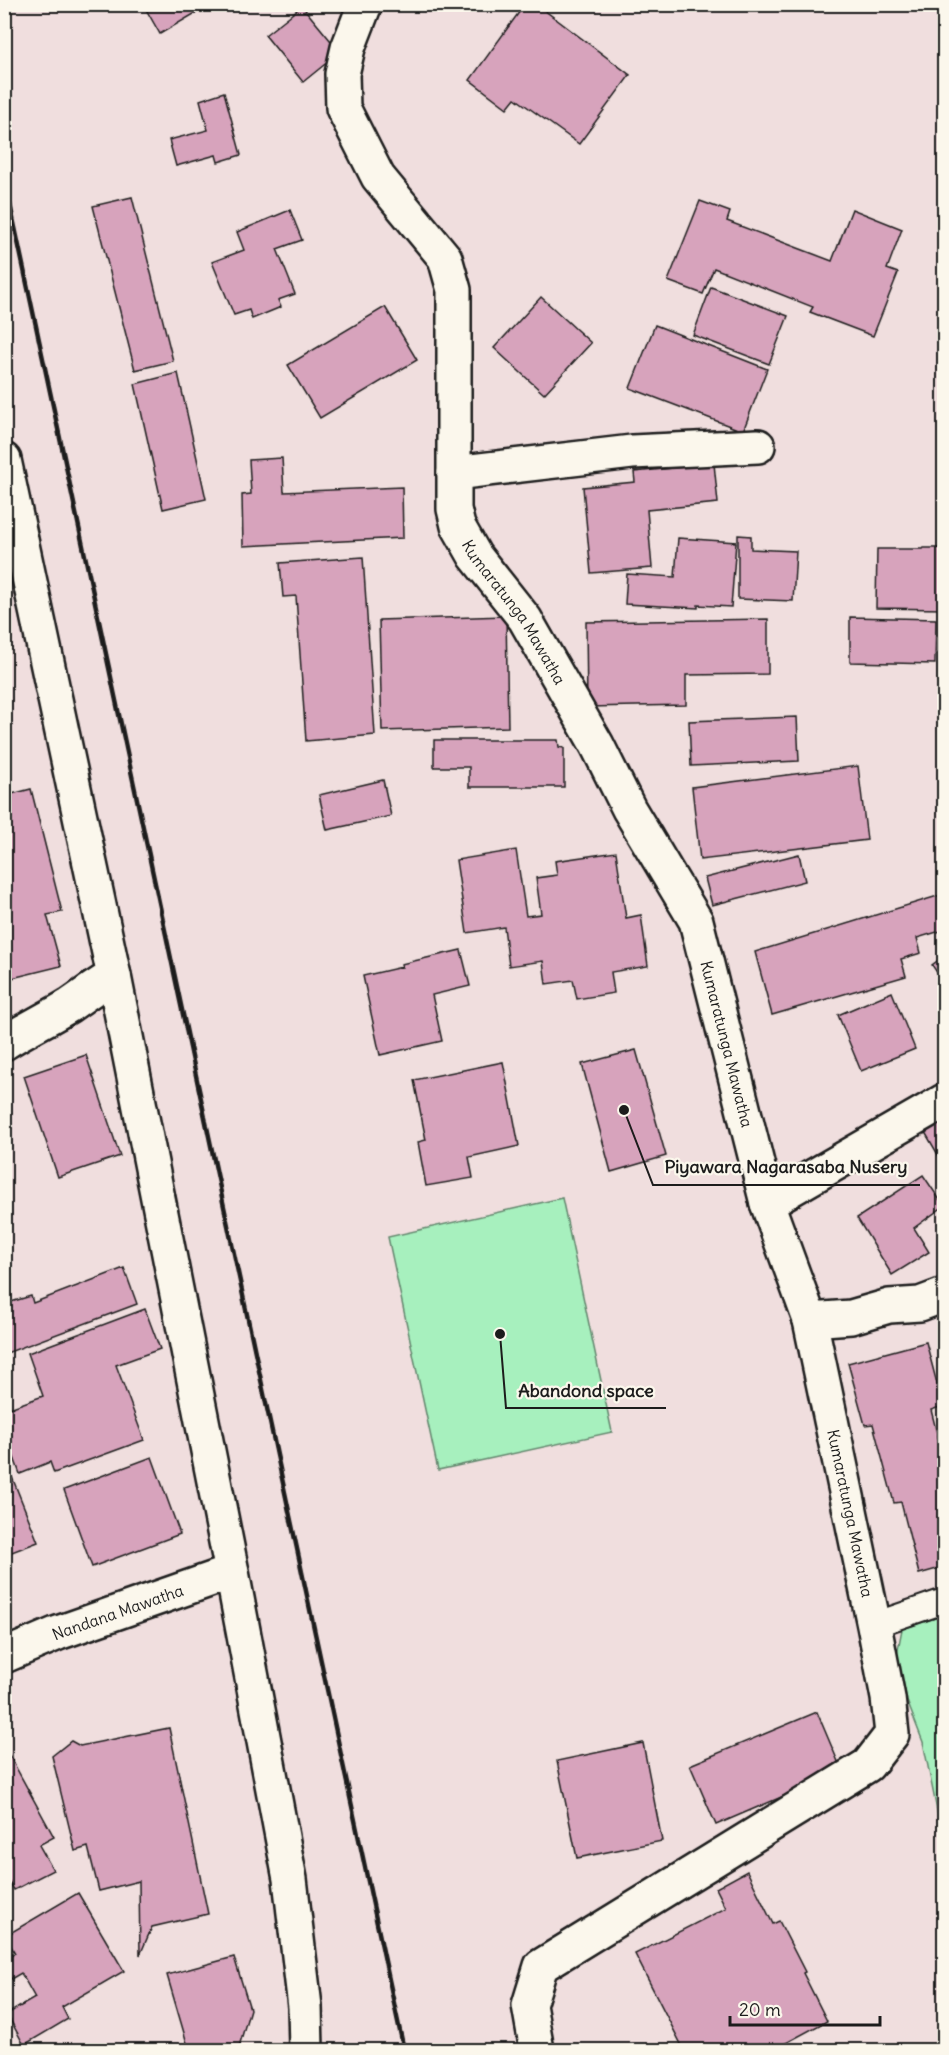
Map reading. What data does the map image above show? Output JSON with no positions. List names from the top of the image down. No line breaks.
{"streets":{"street":["Kumaratunga Mawatha","Nandana Mawatha"]},"places":["Piyawara Nagarasaba Nusery","Abandond space"],"scale_bar":"20 m"}
